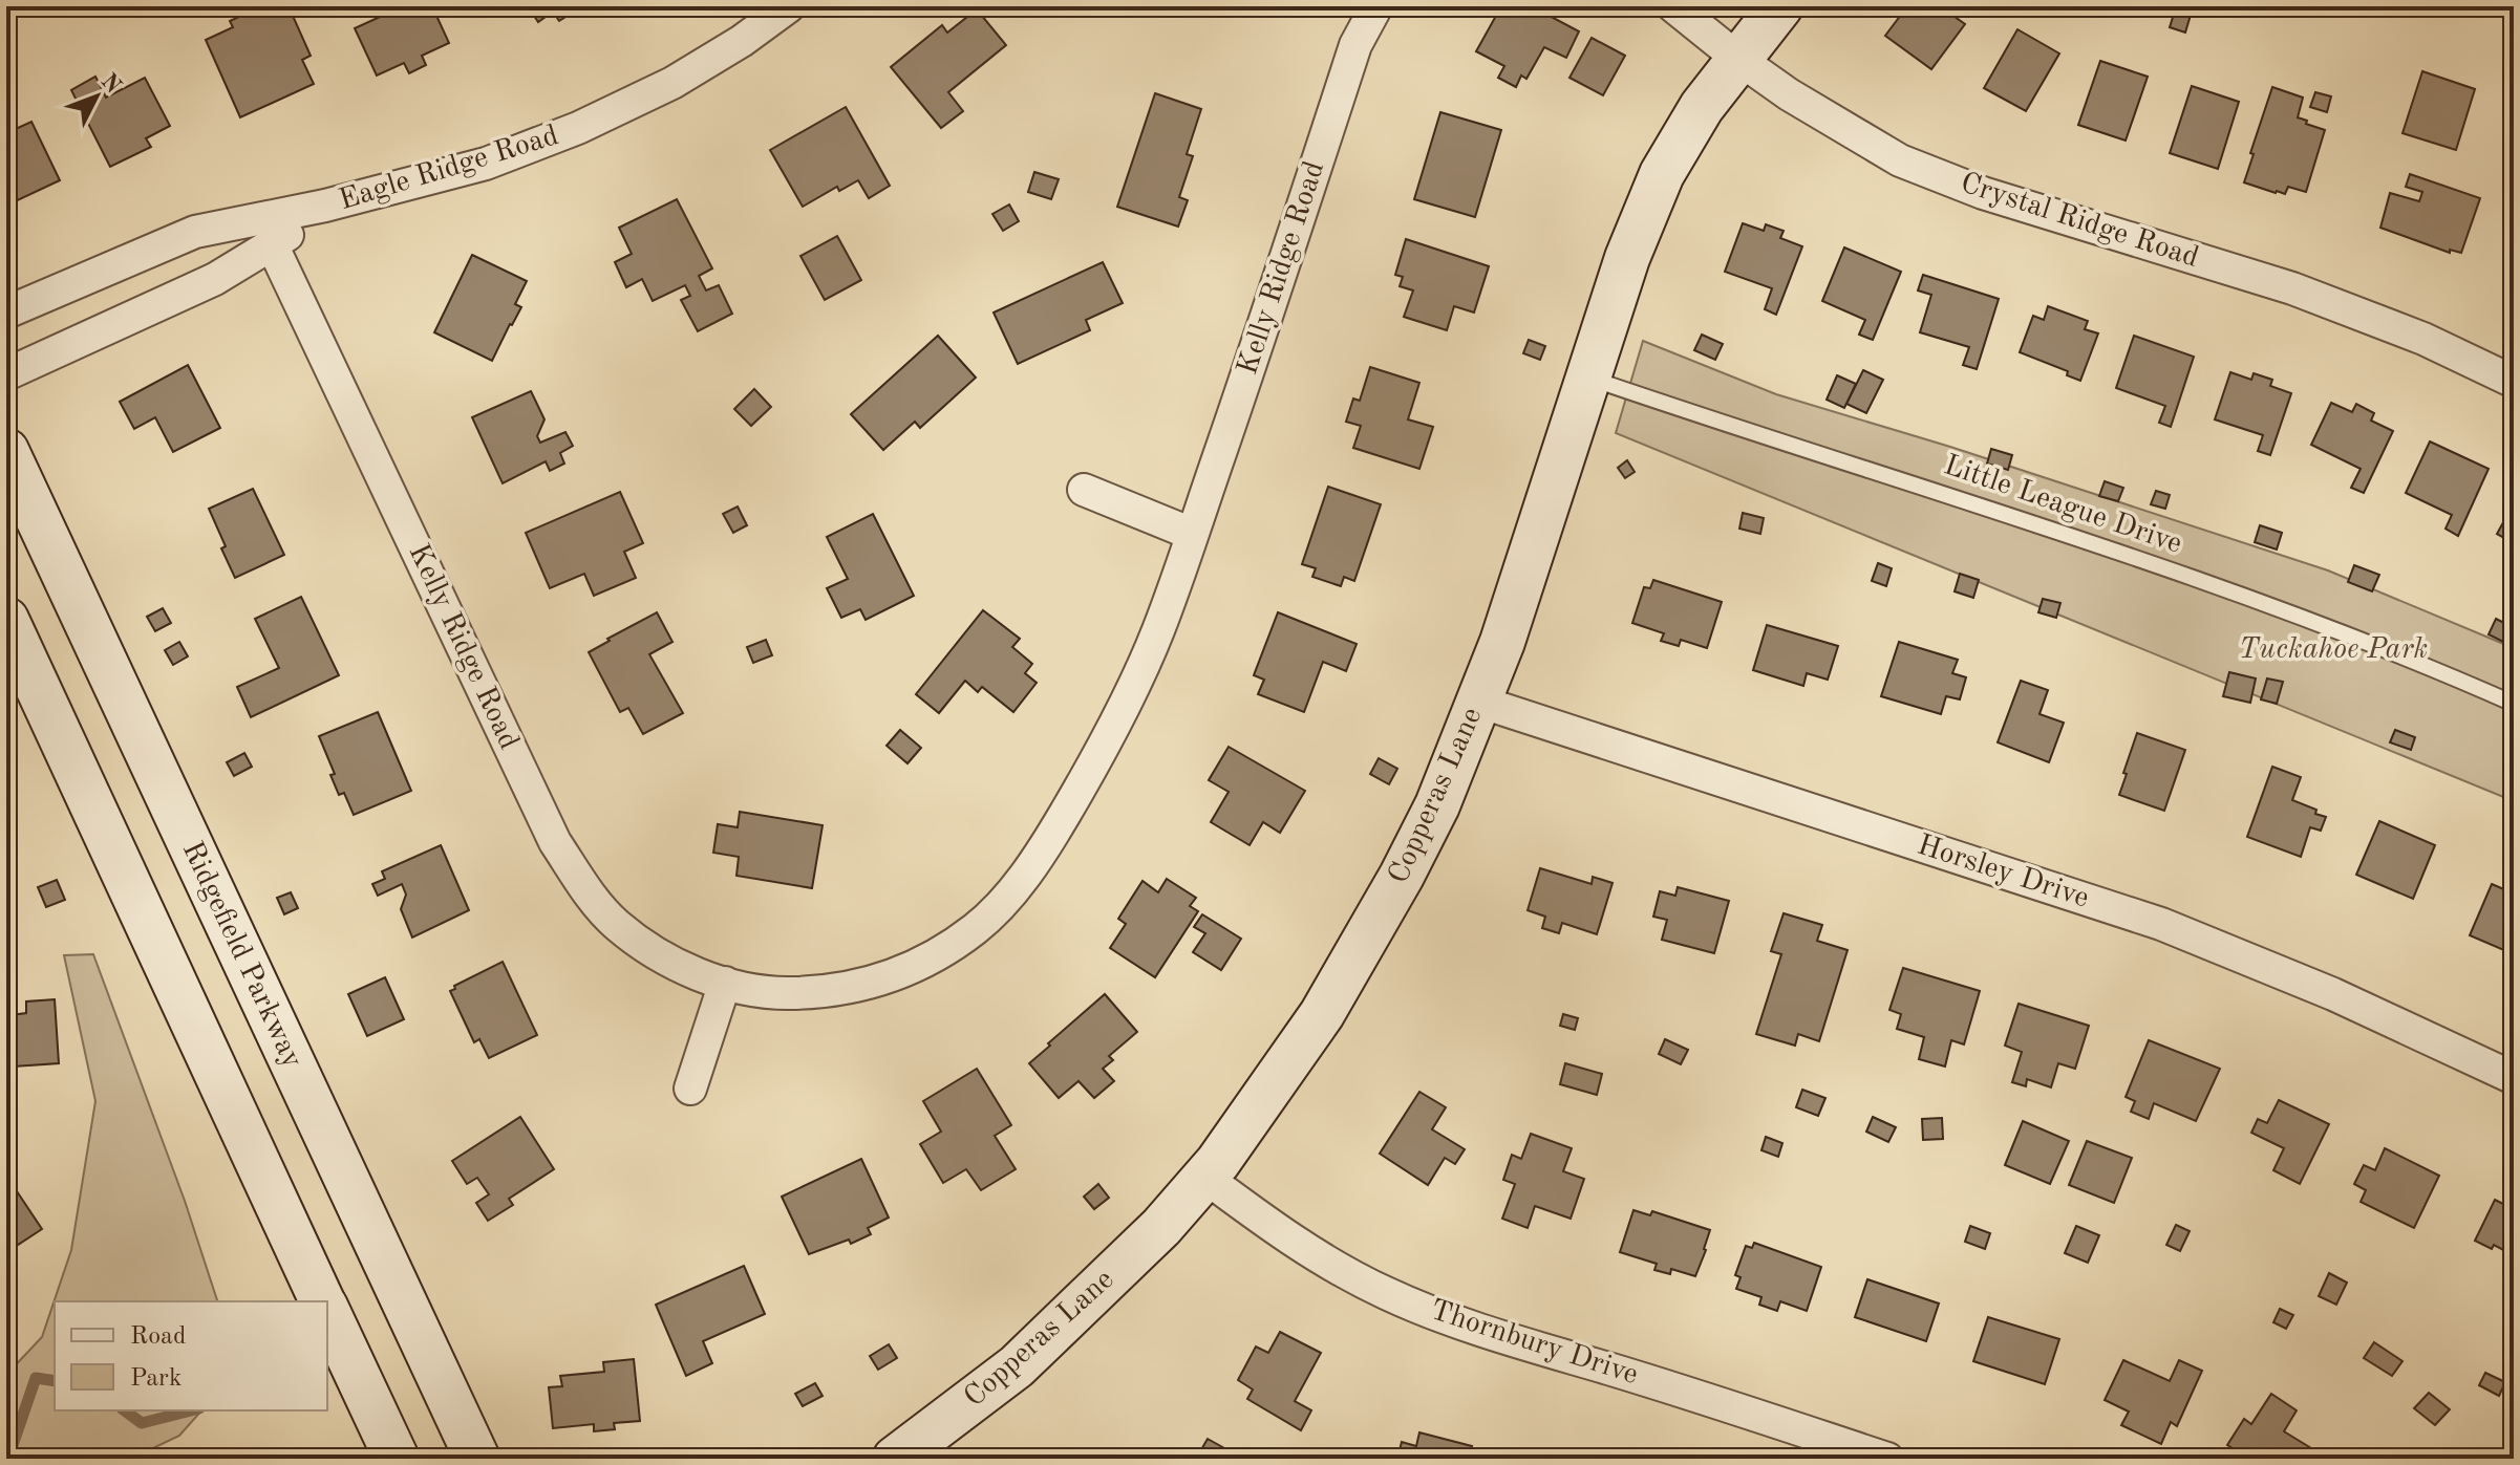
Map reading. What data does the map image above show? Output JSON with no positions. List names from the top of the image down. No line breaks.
{"streets":{"main road":["Copperas Lane","Ridgefield Parkway"],"street":["Eagle Ridge Road","Crystal Ridge Road","Kelly Ridge Road","Horsley Drive","Thornbury Drive"],"lane":["Little League Drive"]},"crossings":[["Eagle Ridge Road","Kelly Ridge Road"],["Crystal Ridge Road","Copperas Lane"],["Little League Drive","Copperas Lane"],["Copperas Lane","Horsley Drive"],["Copperas Lane","Thornbury Drive"]],"parks":["Tuckahoe Park"],"legend":["Road","Park"],"north":"top right"}
